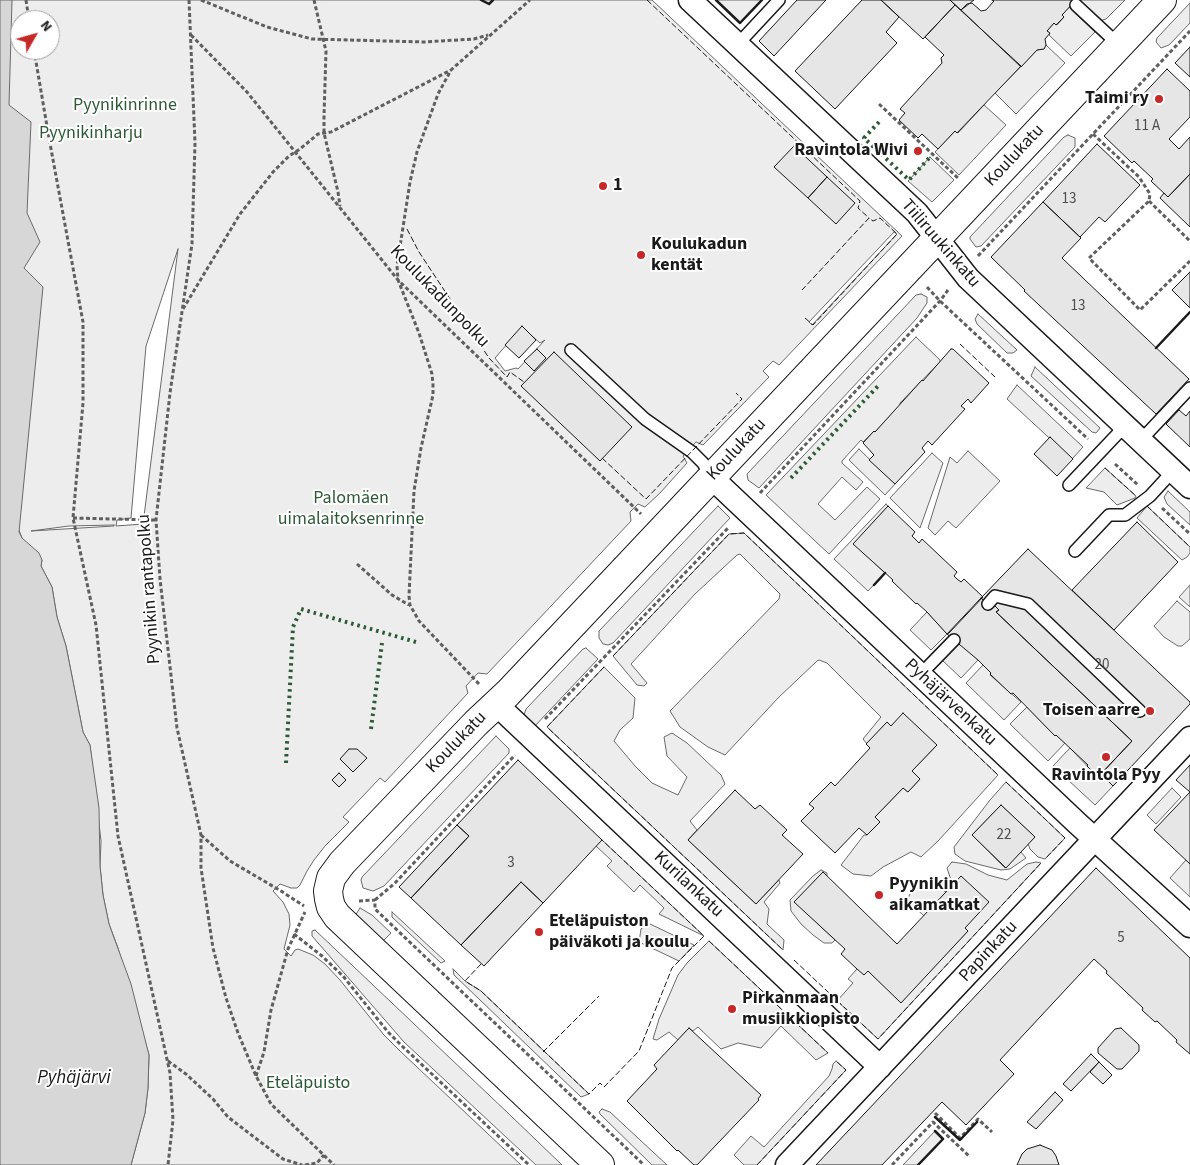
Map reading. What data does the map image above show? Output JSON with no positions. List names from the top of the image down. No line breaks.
{"streets":{"street":["Koulukatu","Tiiliruukinkatu","Pyhäjärvenkatu","Kurilankatu","Papinkatu"],"path":["Koulukadunpolku","Pyynikin rantapolku"]},"crossings":[["Koulukatu","Tiiliruukinkatu"],["Koulukatu","Pyhäjärvenkatu"],["Koulukatu","Kurilankatu"],["Koulukadunpolku","Pyynikin rantapolku"],["Pyhäjärvenkatu","Papinkatu"],["Kurilankatu","Papinkatu"]],"water":["Pyhäjärvi"],"parks":["Pyynikinrinne","Pyynikinharju","Palomäen uimalaitoksenrinne","Eteläpuisto"],"places":["Taimi ry","Ravintola Wivi","1","Koulukadun kentät","Toisen aarre","Ravintola Pyy","Pyynikin aikamatkat","Eteläpuiston päiväkoti ja koulu","Pirkanmaan musiikkiopisto"],"house_numbers":["11 A","13","13","20","22","3","5"],"north":"top right"}
